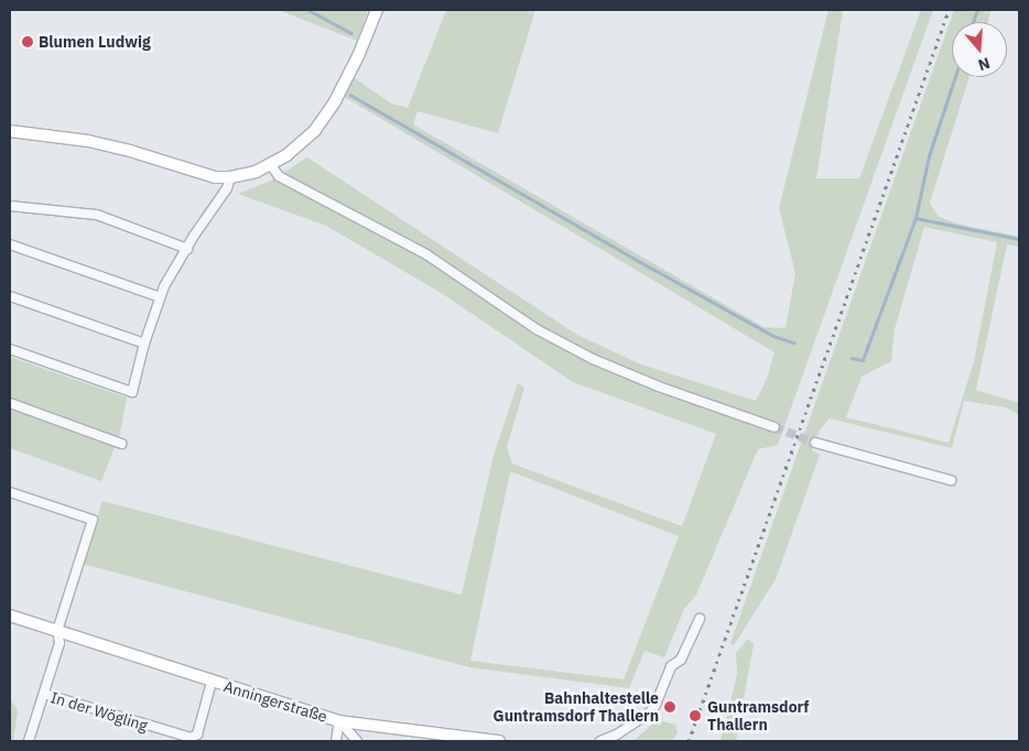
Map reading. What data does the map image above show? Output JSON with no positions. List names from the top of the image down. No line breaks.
{"streets":{"street":["Anningerstraße","In der Wögling"]},"crossings":[["Anningerstraße","In der Wögling"]],"places":["Blumen Ludwig","Bahnhaltestelle Guntramsdorf Thallern","Guntramsdorf Thallern"],"north":"bottom"}
